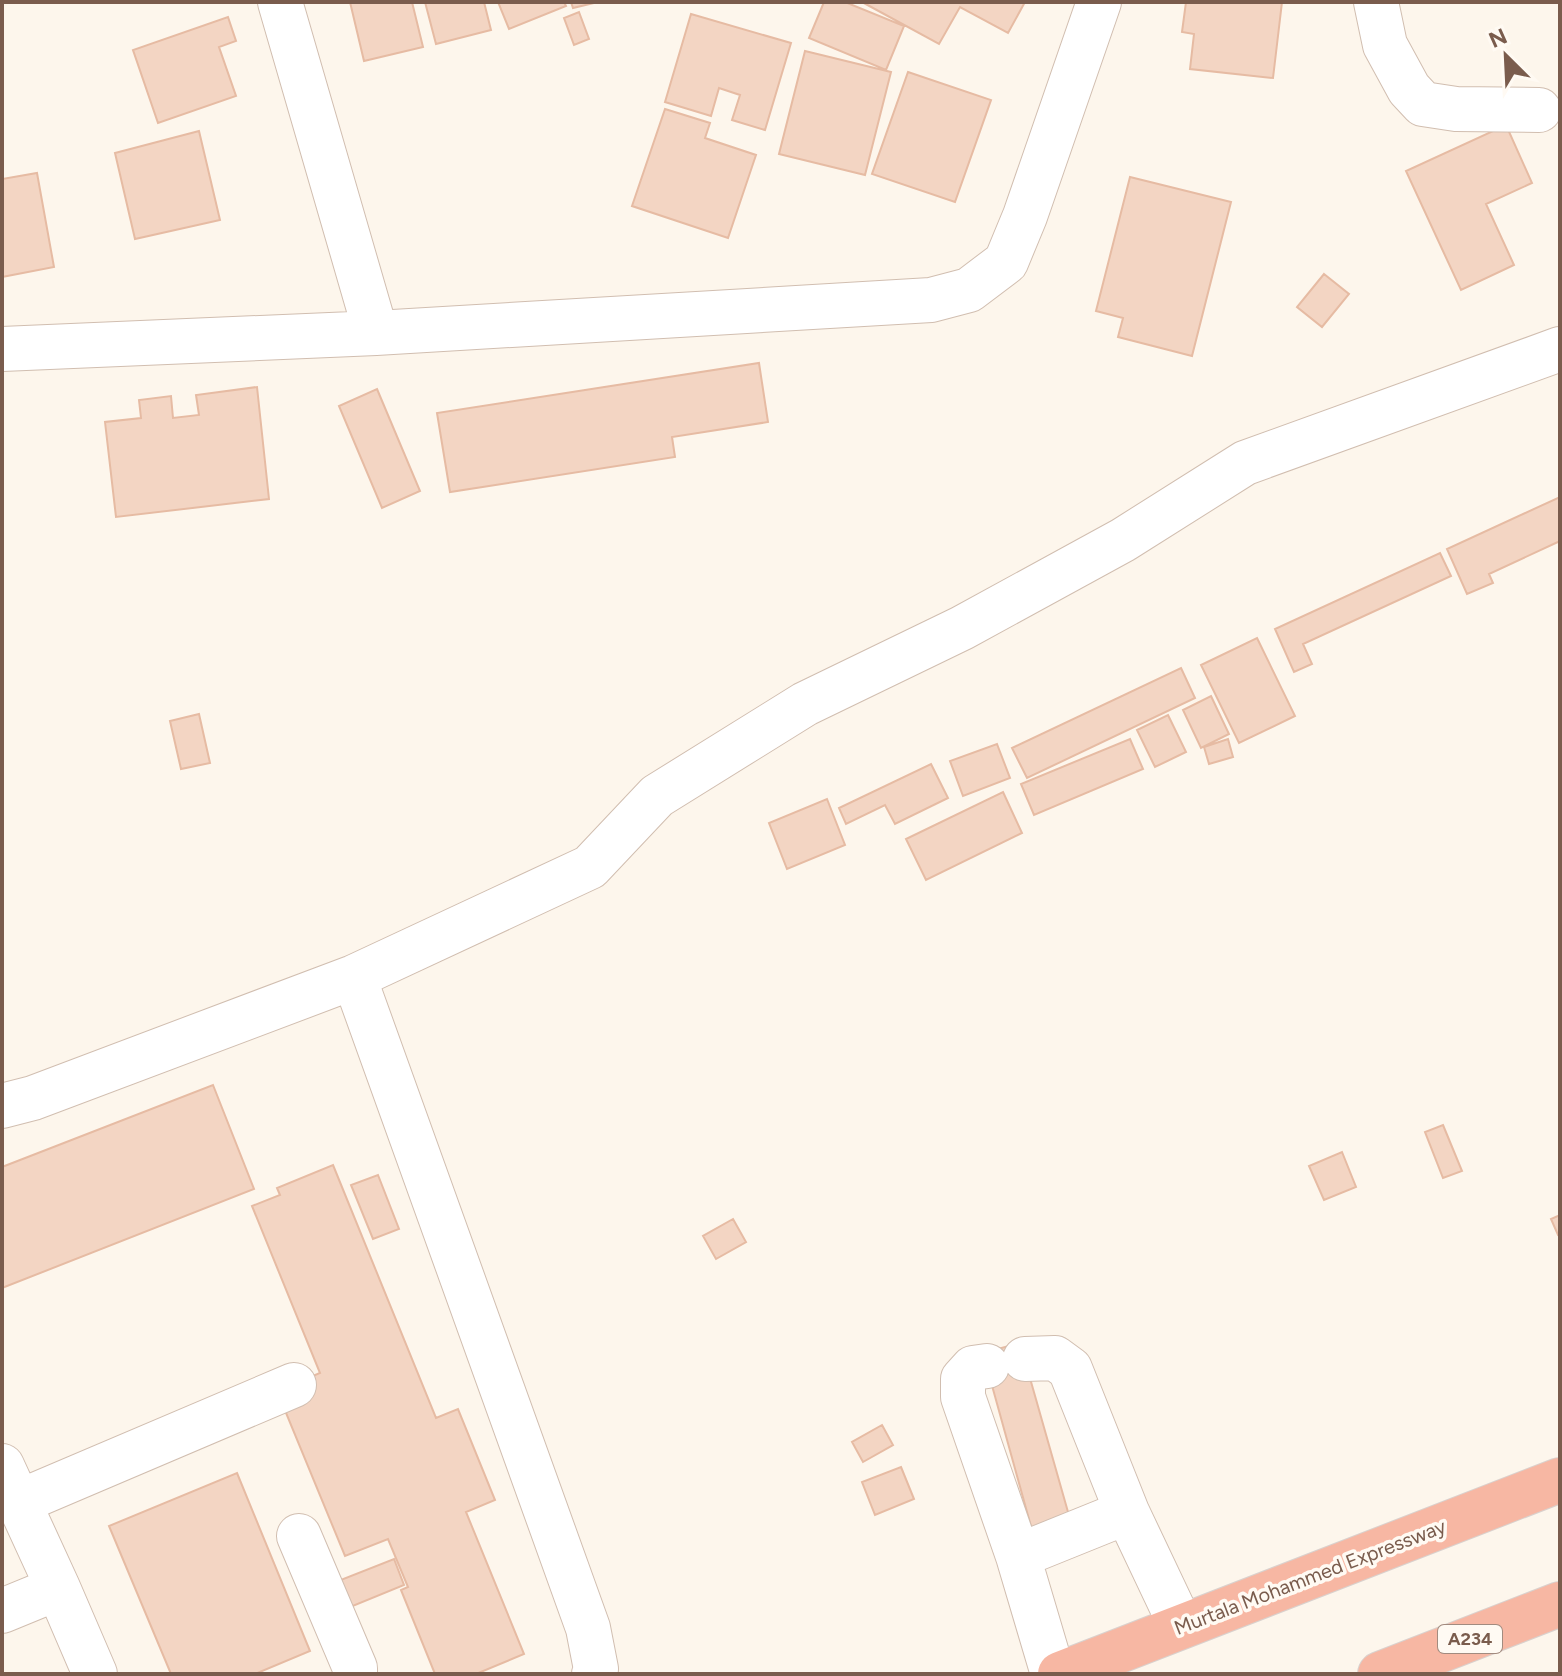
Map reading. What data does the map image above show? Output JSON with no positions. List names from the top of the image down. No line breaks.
{"streets":{"highway":["Murtala Mohammed Expressway","A234"]},"north":"top left"}
